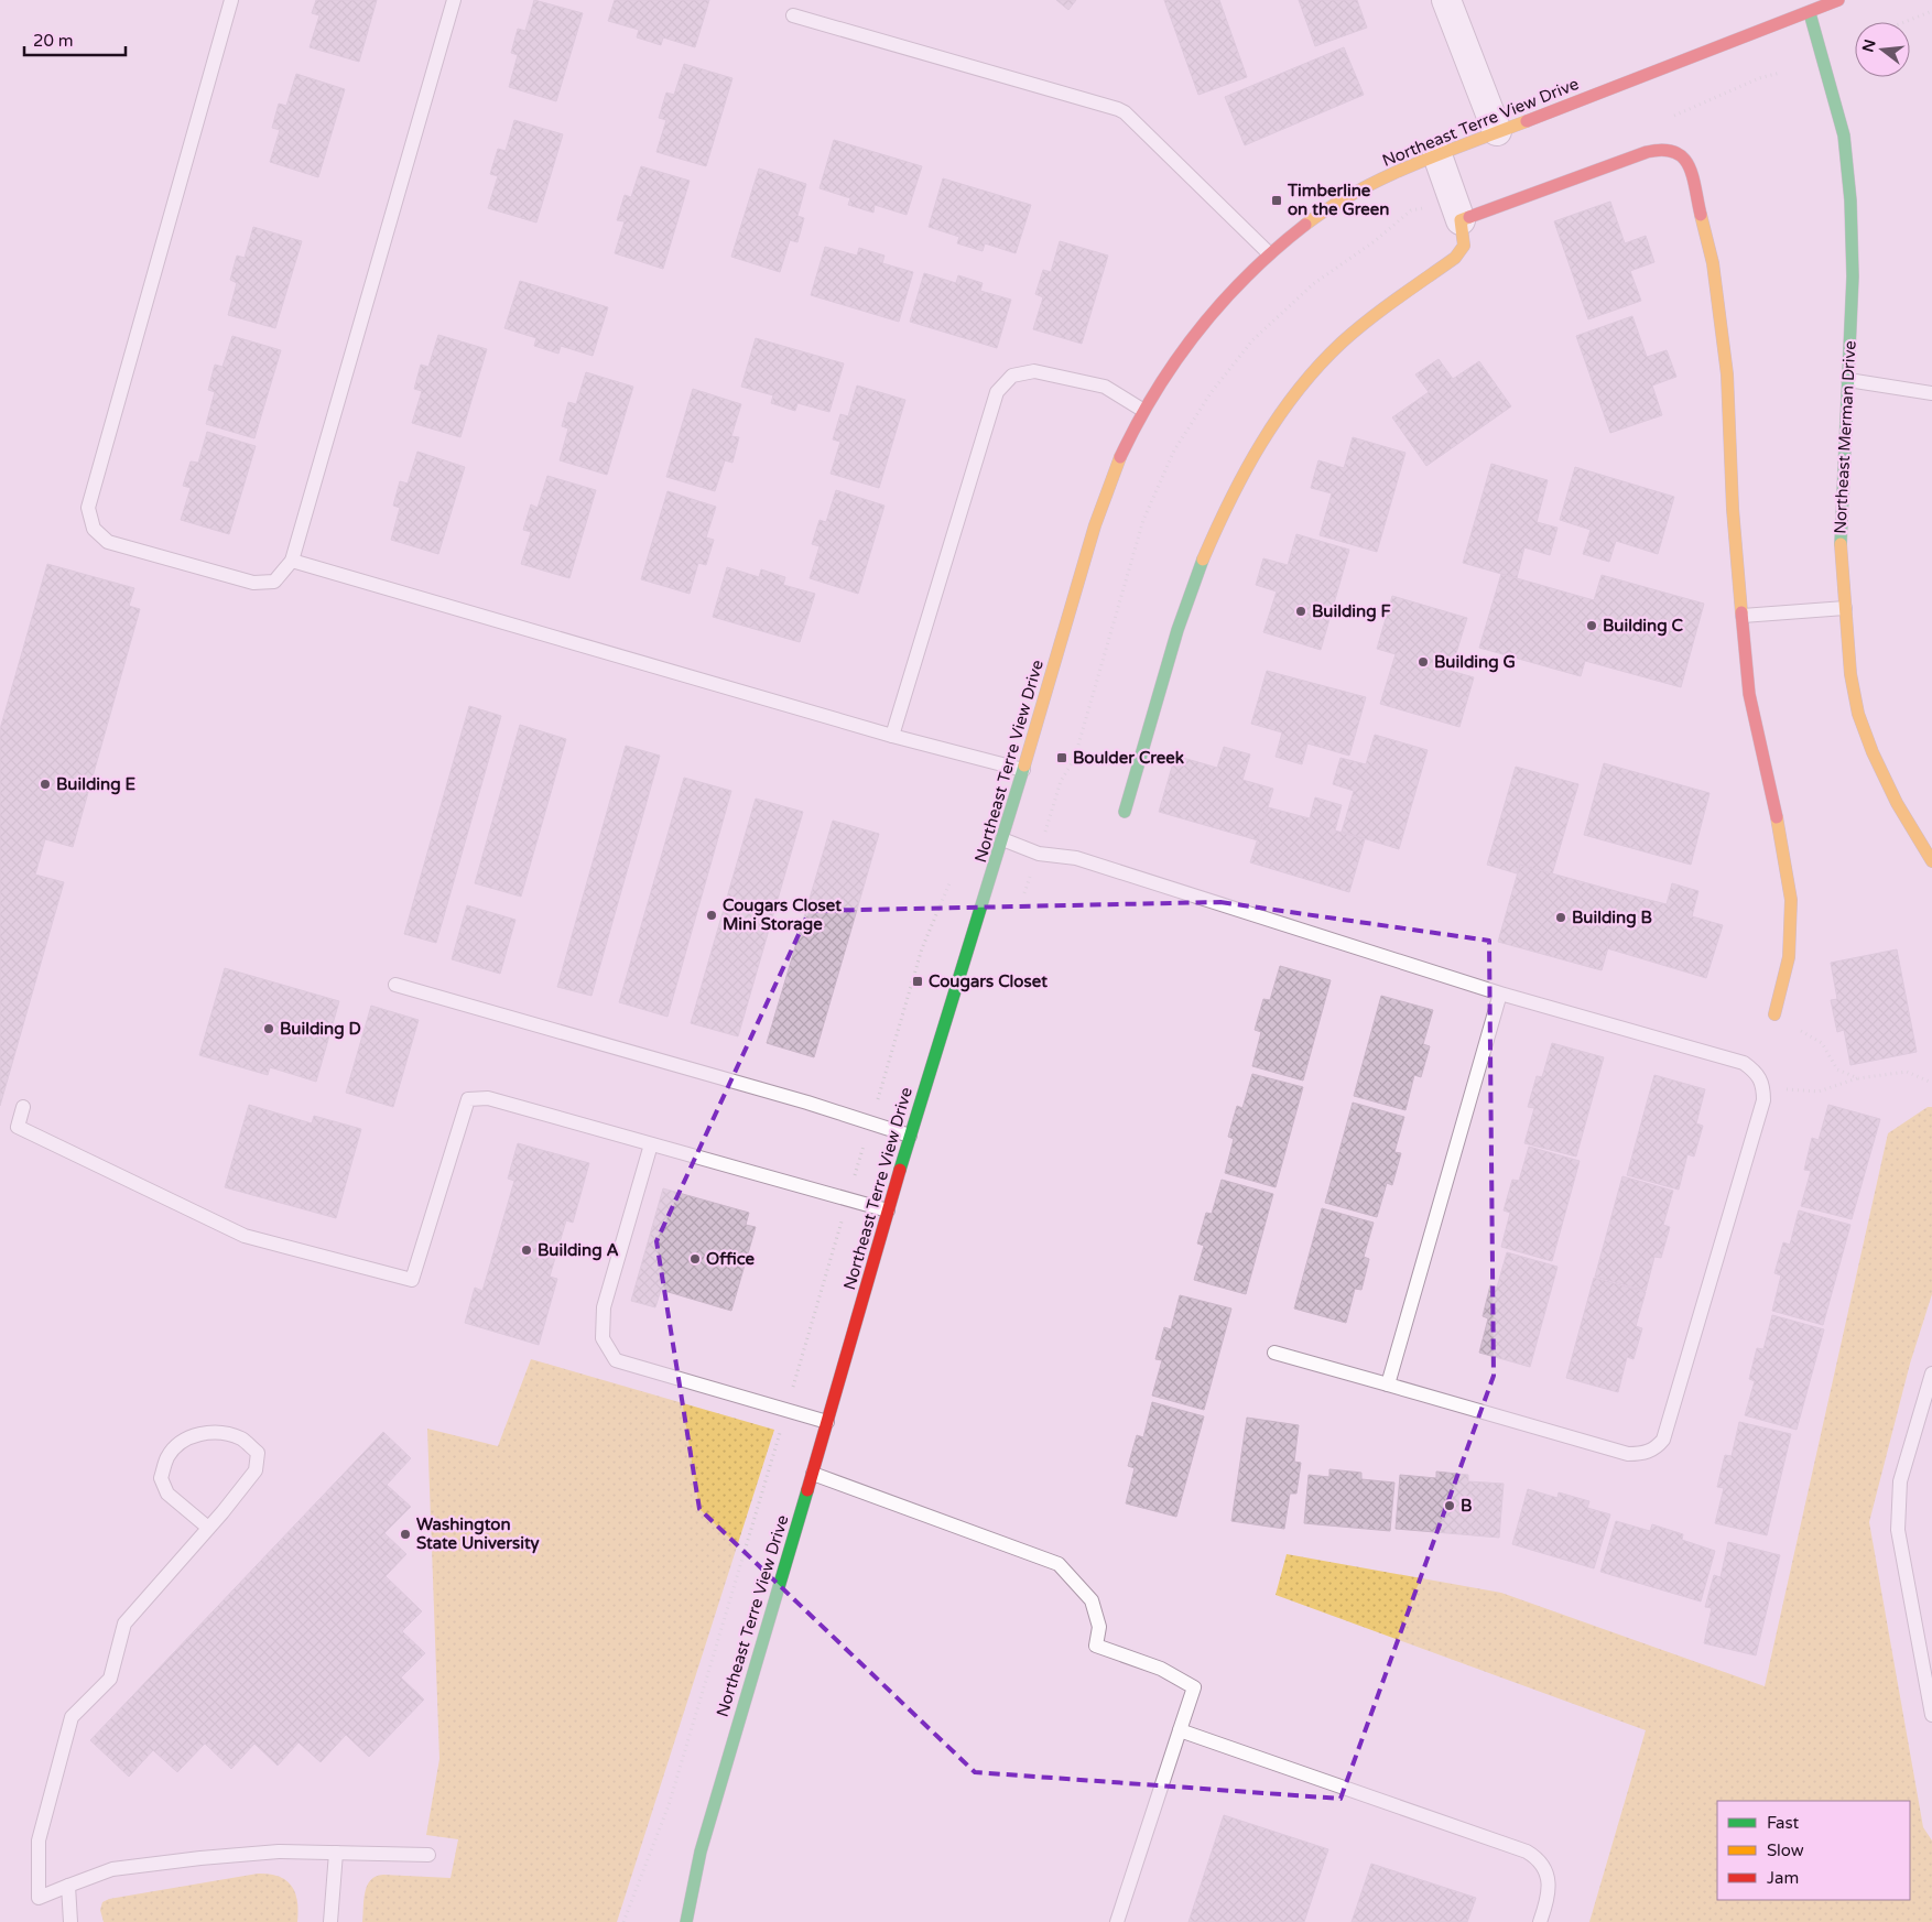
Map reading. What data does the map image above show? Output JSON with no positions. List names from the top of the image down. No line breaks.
{"streets":{"street":["Northeast Terre View Drive","Northeast Merman Drive"]},"crossings":[["Northeast Terre View Drive","Northeast Merman Drive"]],"places":{"transit":["Timberline on the Green","Boulder Creek","Cougars Closet"],"other":["Building F","Building C","Building G","Building E","Cougars Closet Mini Storage","Building B","Building D","Building A","Office","B","Washington State University"]},"legend":["Fast","Slow","Jam"],"scale_bar":"20 m","north":"left"}
